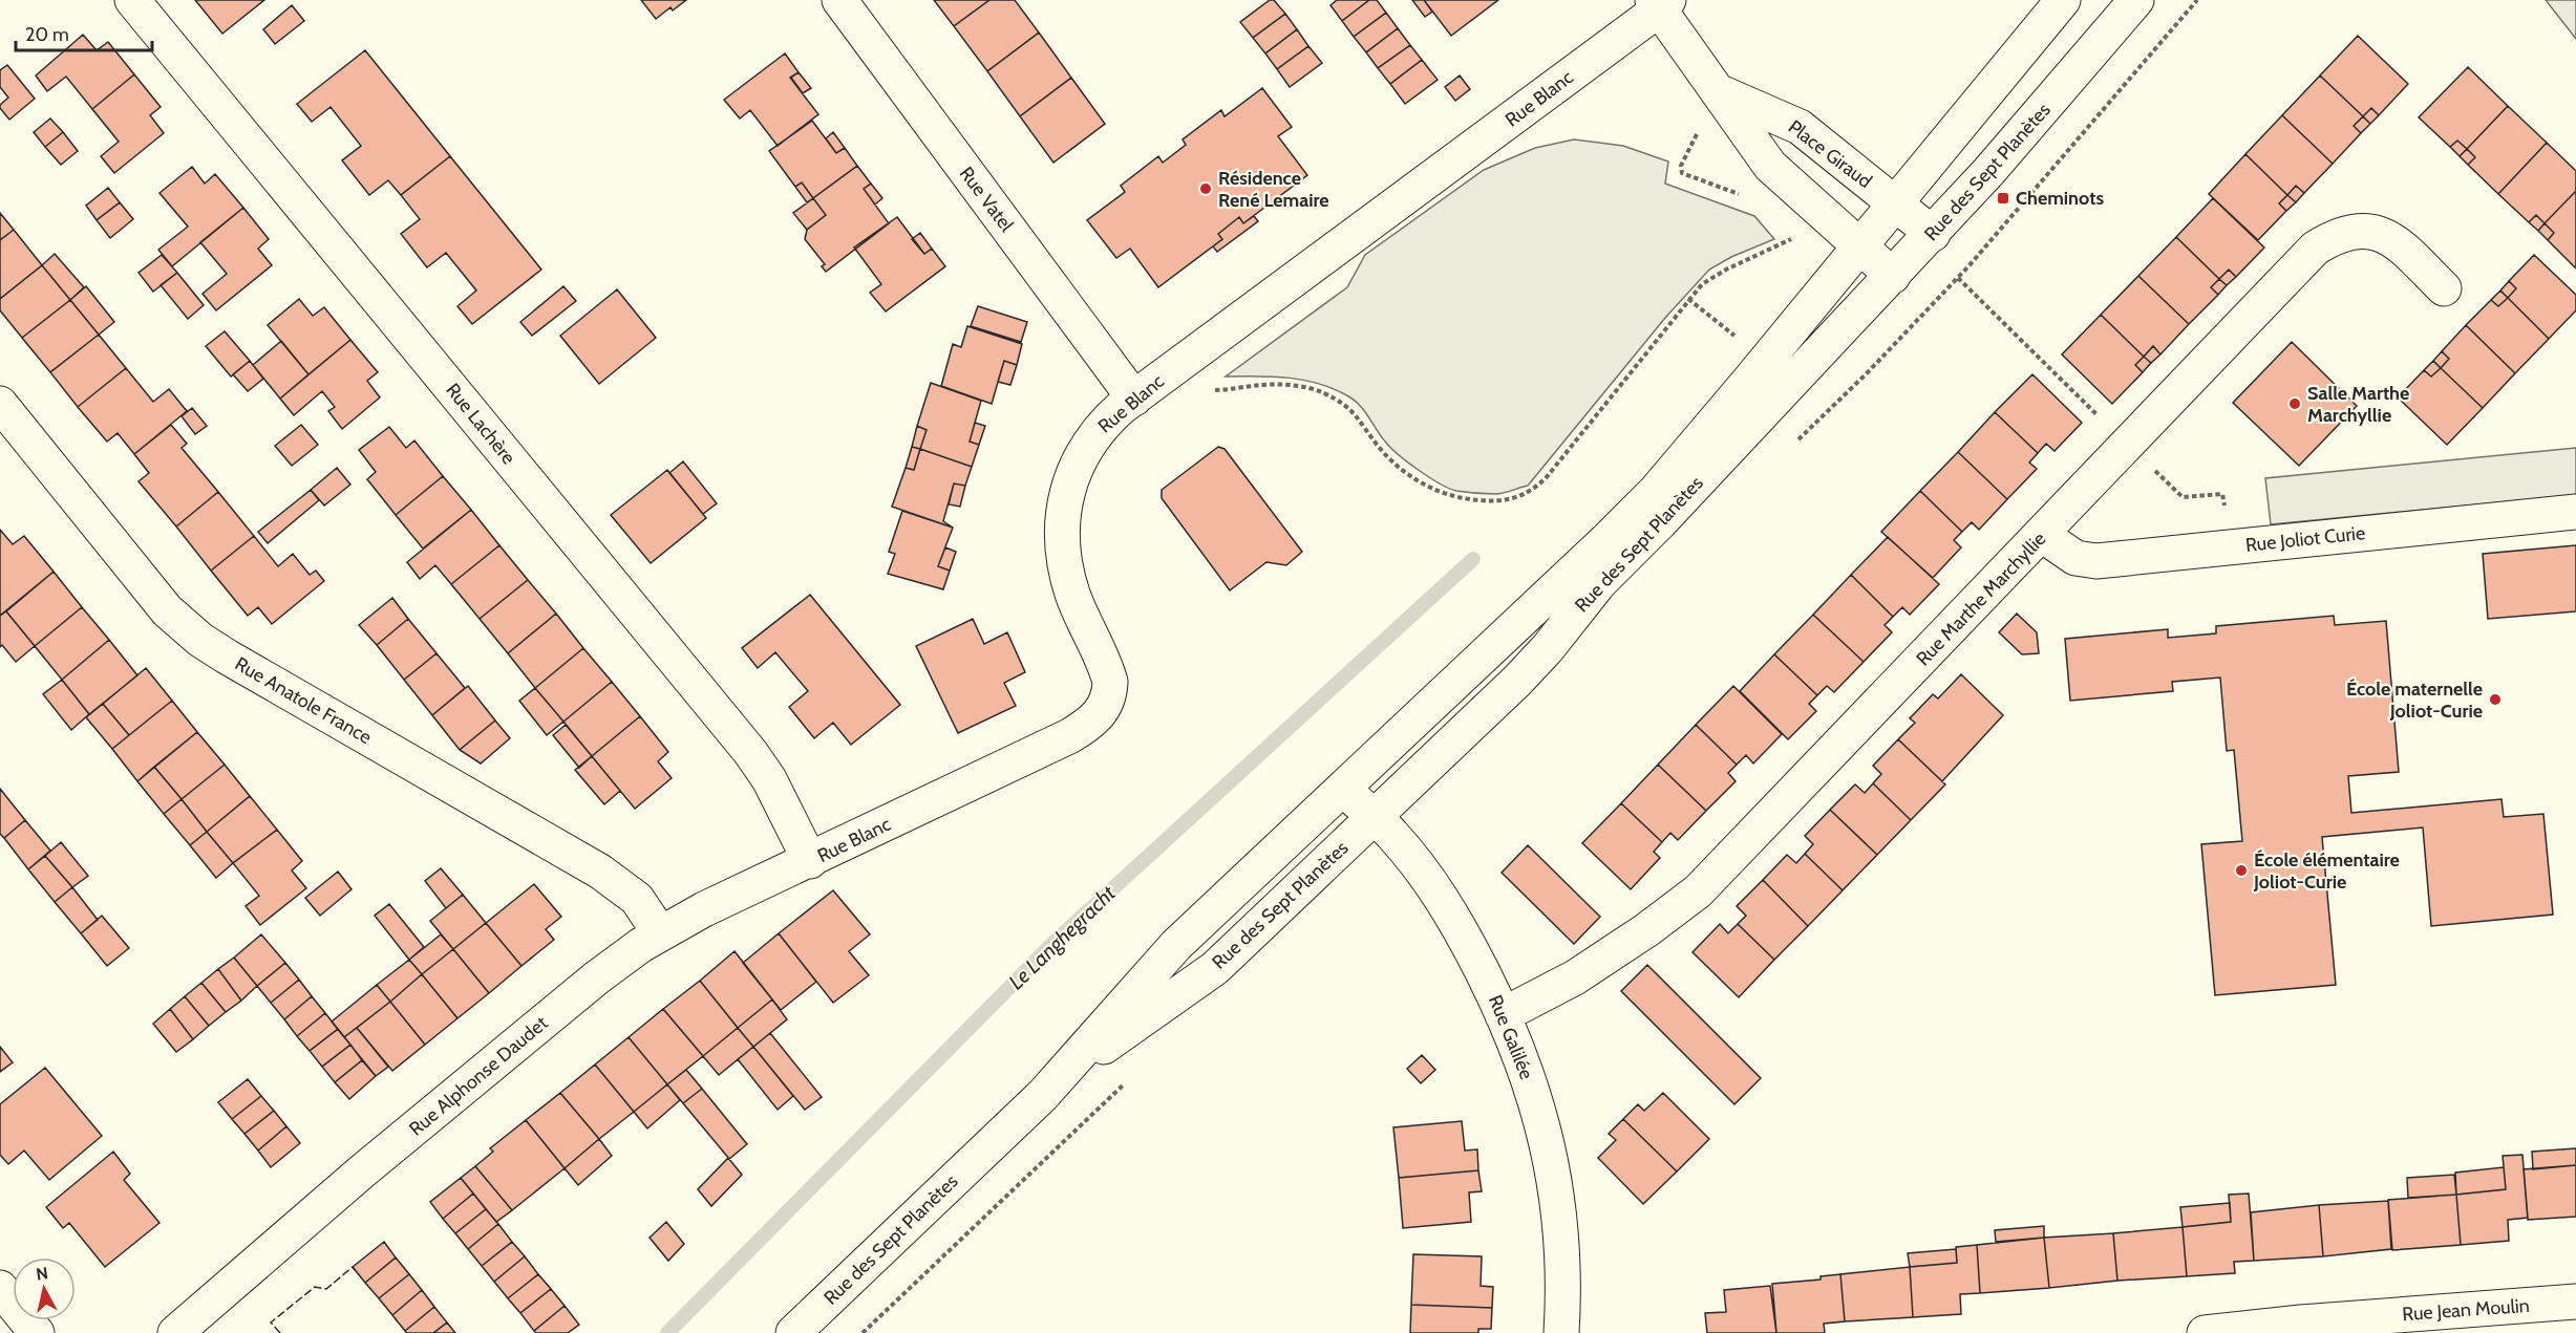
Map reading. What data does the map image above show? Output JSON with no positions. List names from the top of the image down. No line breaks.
{"streets":{"street":["Rue Blanc","Place Giraud","Rue des Sept Planètes","Rue Vatel","Rue Lachère","Rue Joliot Curie","Rue Marthe Marchyllie","Rue Anatole France","Rue Galilée","Rue Alphonse Daudet","Rue Jean Moulin"]},"crossings":[["Rue Blanc","Rue Vatel"],["Rue Blanc","Rue Lachère"],["Rue Blanc","Rue Alphonse Daudet"],["Place Giraud","Rue des Sept Planètes"],["Rue des Sept Planètes","Rue Galilée"],["Rue Lachère","Rue Alphonse Daudet"],["Rue Joliot Curie","Rue Marthe Marchyllie"],["Rue Marthe Marchyllie","Rue Galilée"],["Rue Anatole France","Rue Alphonse Daudet"]],"water":["Le Langhegracht"],"places":{"other":["Résidence René Lemaire","Salle Marthe Marchyllie","École maternelle Joliot-Curie","École élémentaire Joliot-Curie"],"transit":["Cheminots"]},"scale_bar":"20 m","north":"top"}
